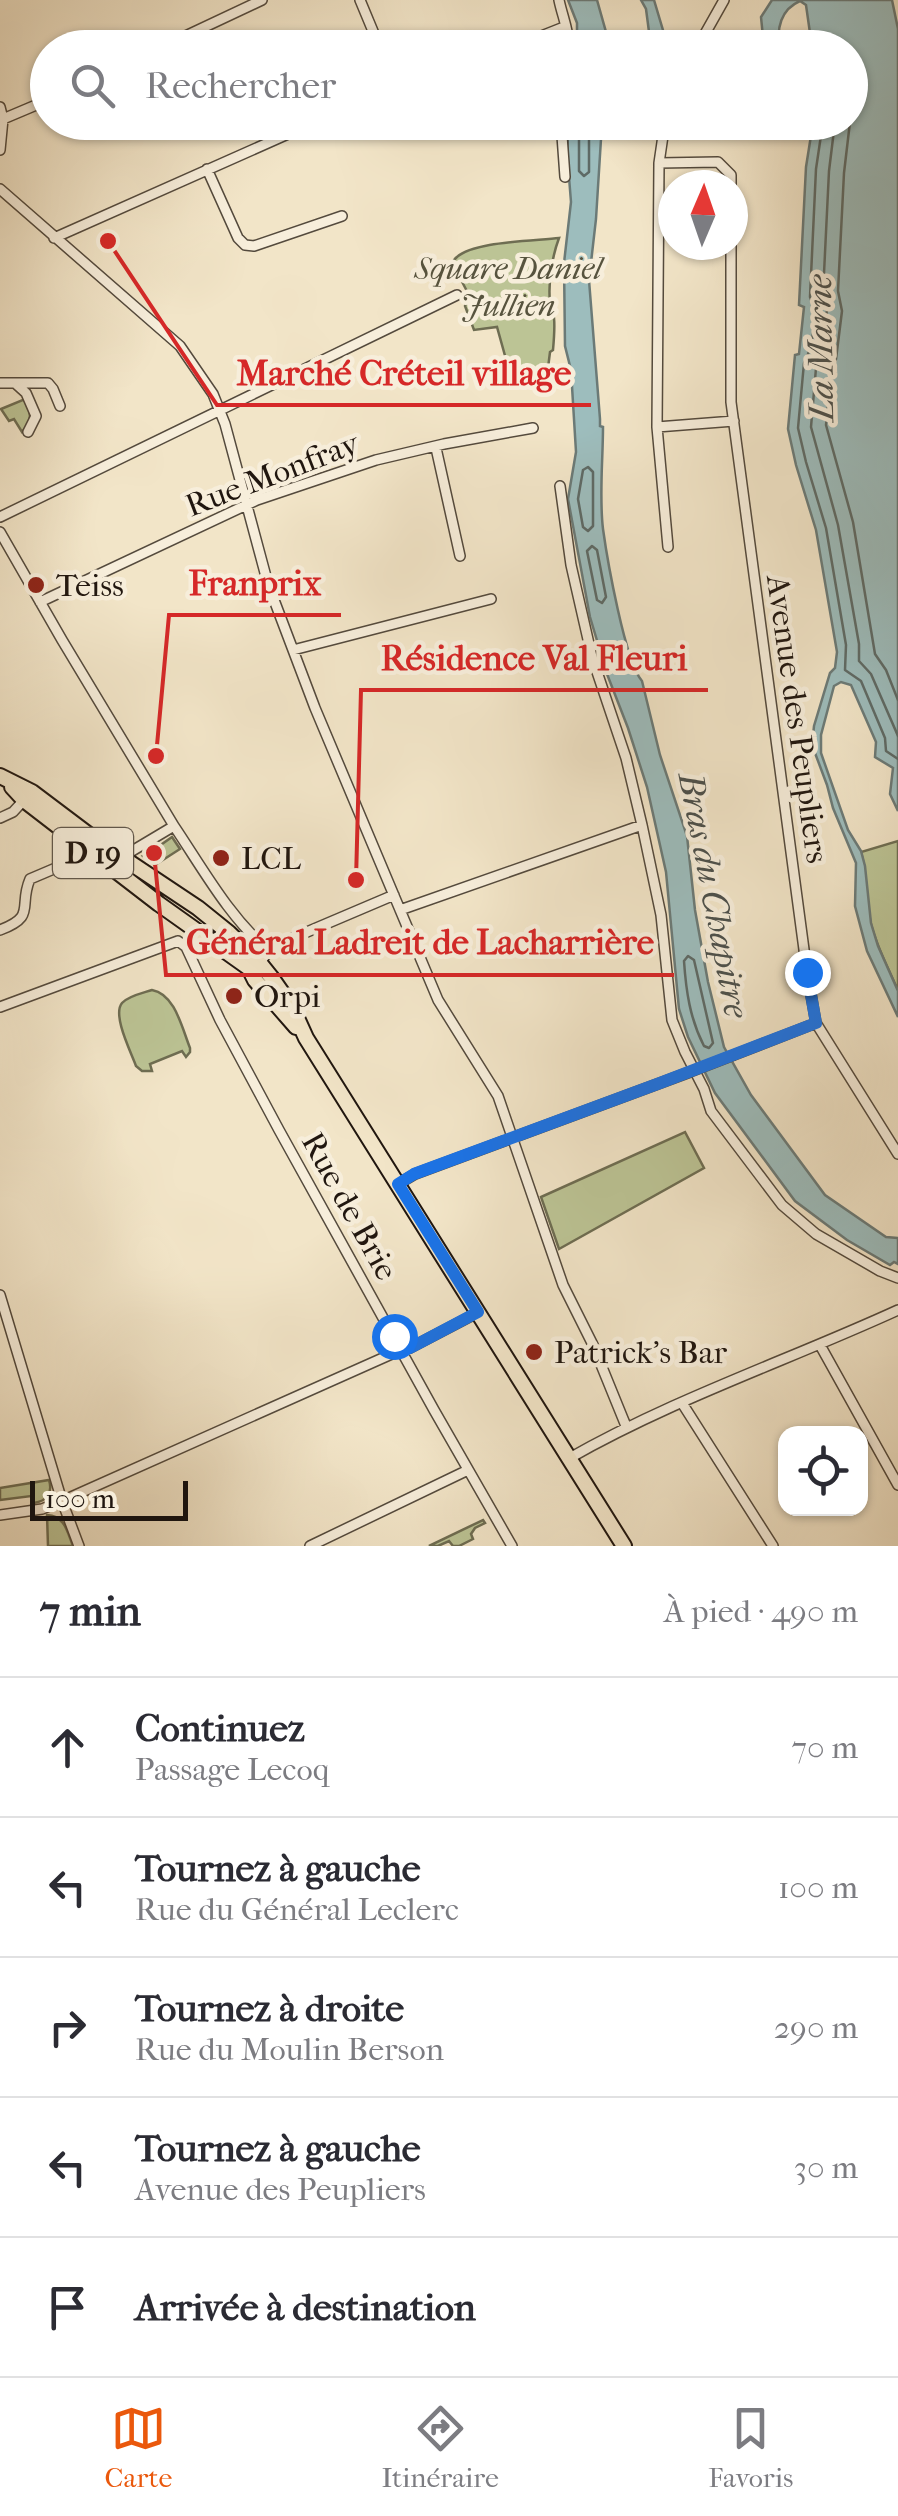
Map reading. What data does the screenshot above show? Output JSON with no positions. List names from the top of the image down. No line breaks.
{"streets":{"main road":["D 19"],"street":["Rue Monfray","Avenue des Peupliers","Rue de Brie"]},"water":["La Marne","Bras du Chapitre"],"parks":["Square Daniel Jullien"],"places":["Marché Créteil village","Teiss","Franprix","Général Ladreit de Lacharrière","LCL","Résidence Val Fleuri","Orpi","Patrick's Bar"],"scale_bar":"100 m","north":"top","page":{"search":"Rechercher","scale":"100 m","heading":["7 min","À pied · 490 m"],"list":[["Continuez","Passage Lecoq","70 m"],["Tournez à gauche","Rue du Général Leclerc","100 m"],["Tournez à droite","Rue du Moulin Berson","290 m"],["Tournez à gauche","Avenue des Peupliers","30 m"],"Arrivée à destination"],"nav":["Carte","Itinéraire","Favoris"]}}
